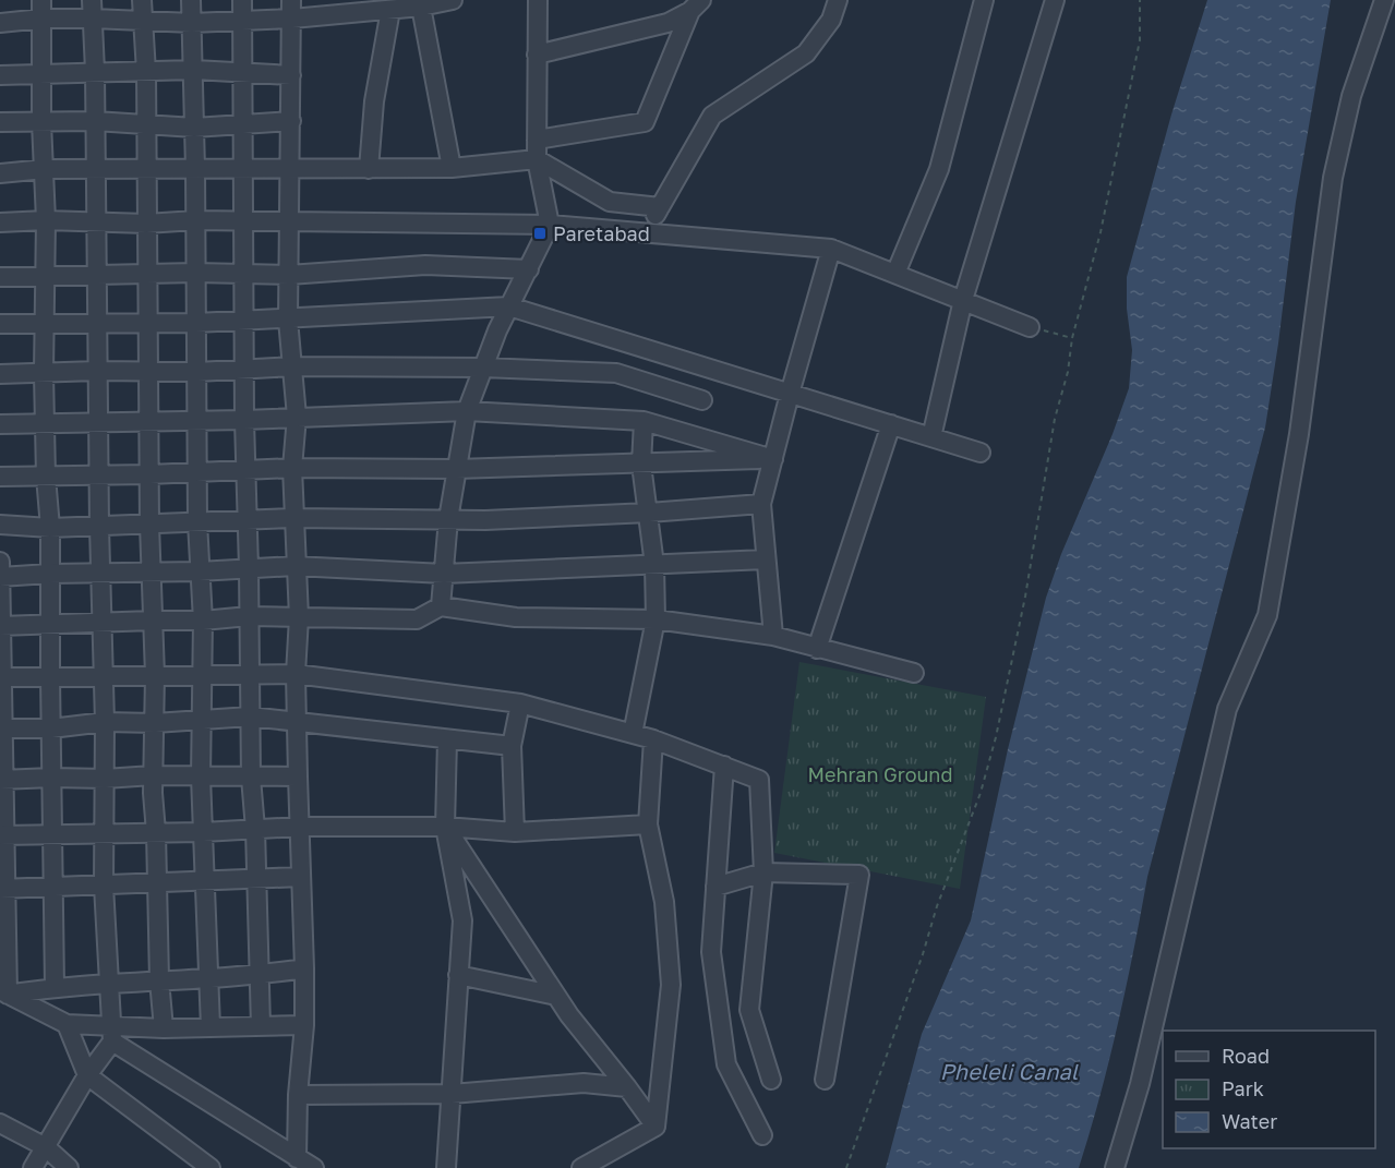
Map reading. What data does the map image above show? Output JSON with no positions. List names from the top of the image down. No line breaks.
{"water":["Pheleli Canal"],"parks":["Mehran Ground"],"places":{"transit":["Paretabad"]},"legend":["Road","Park","Water"]}
